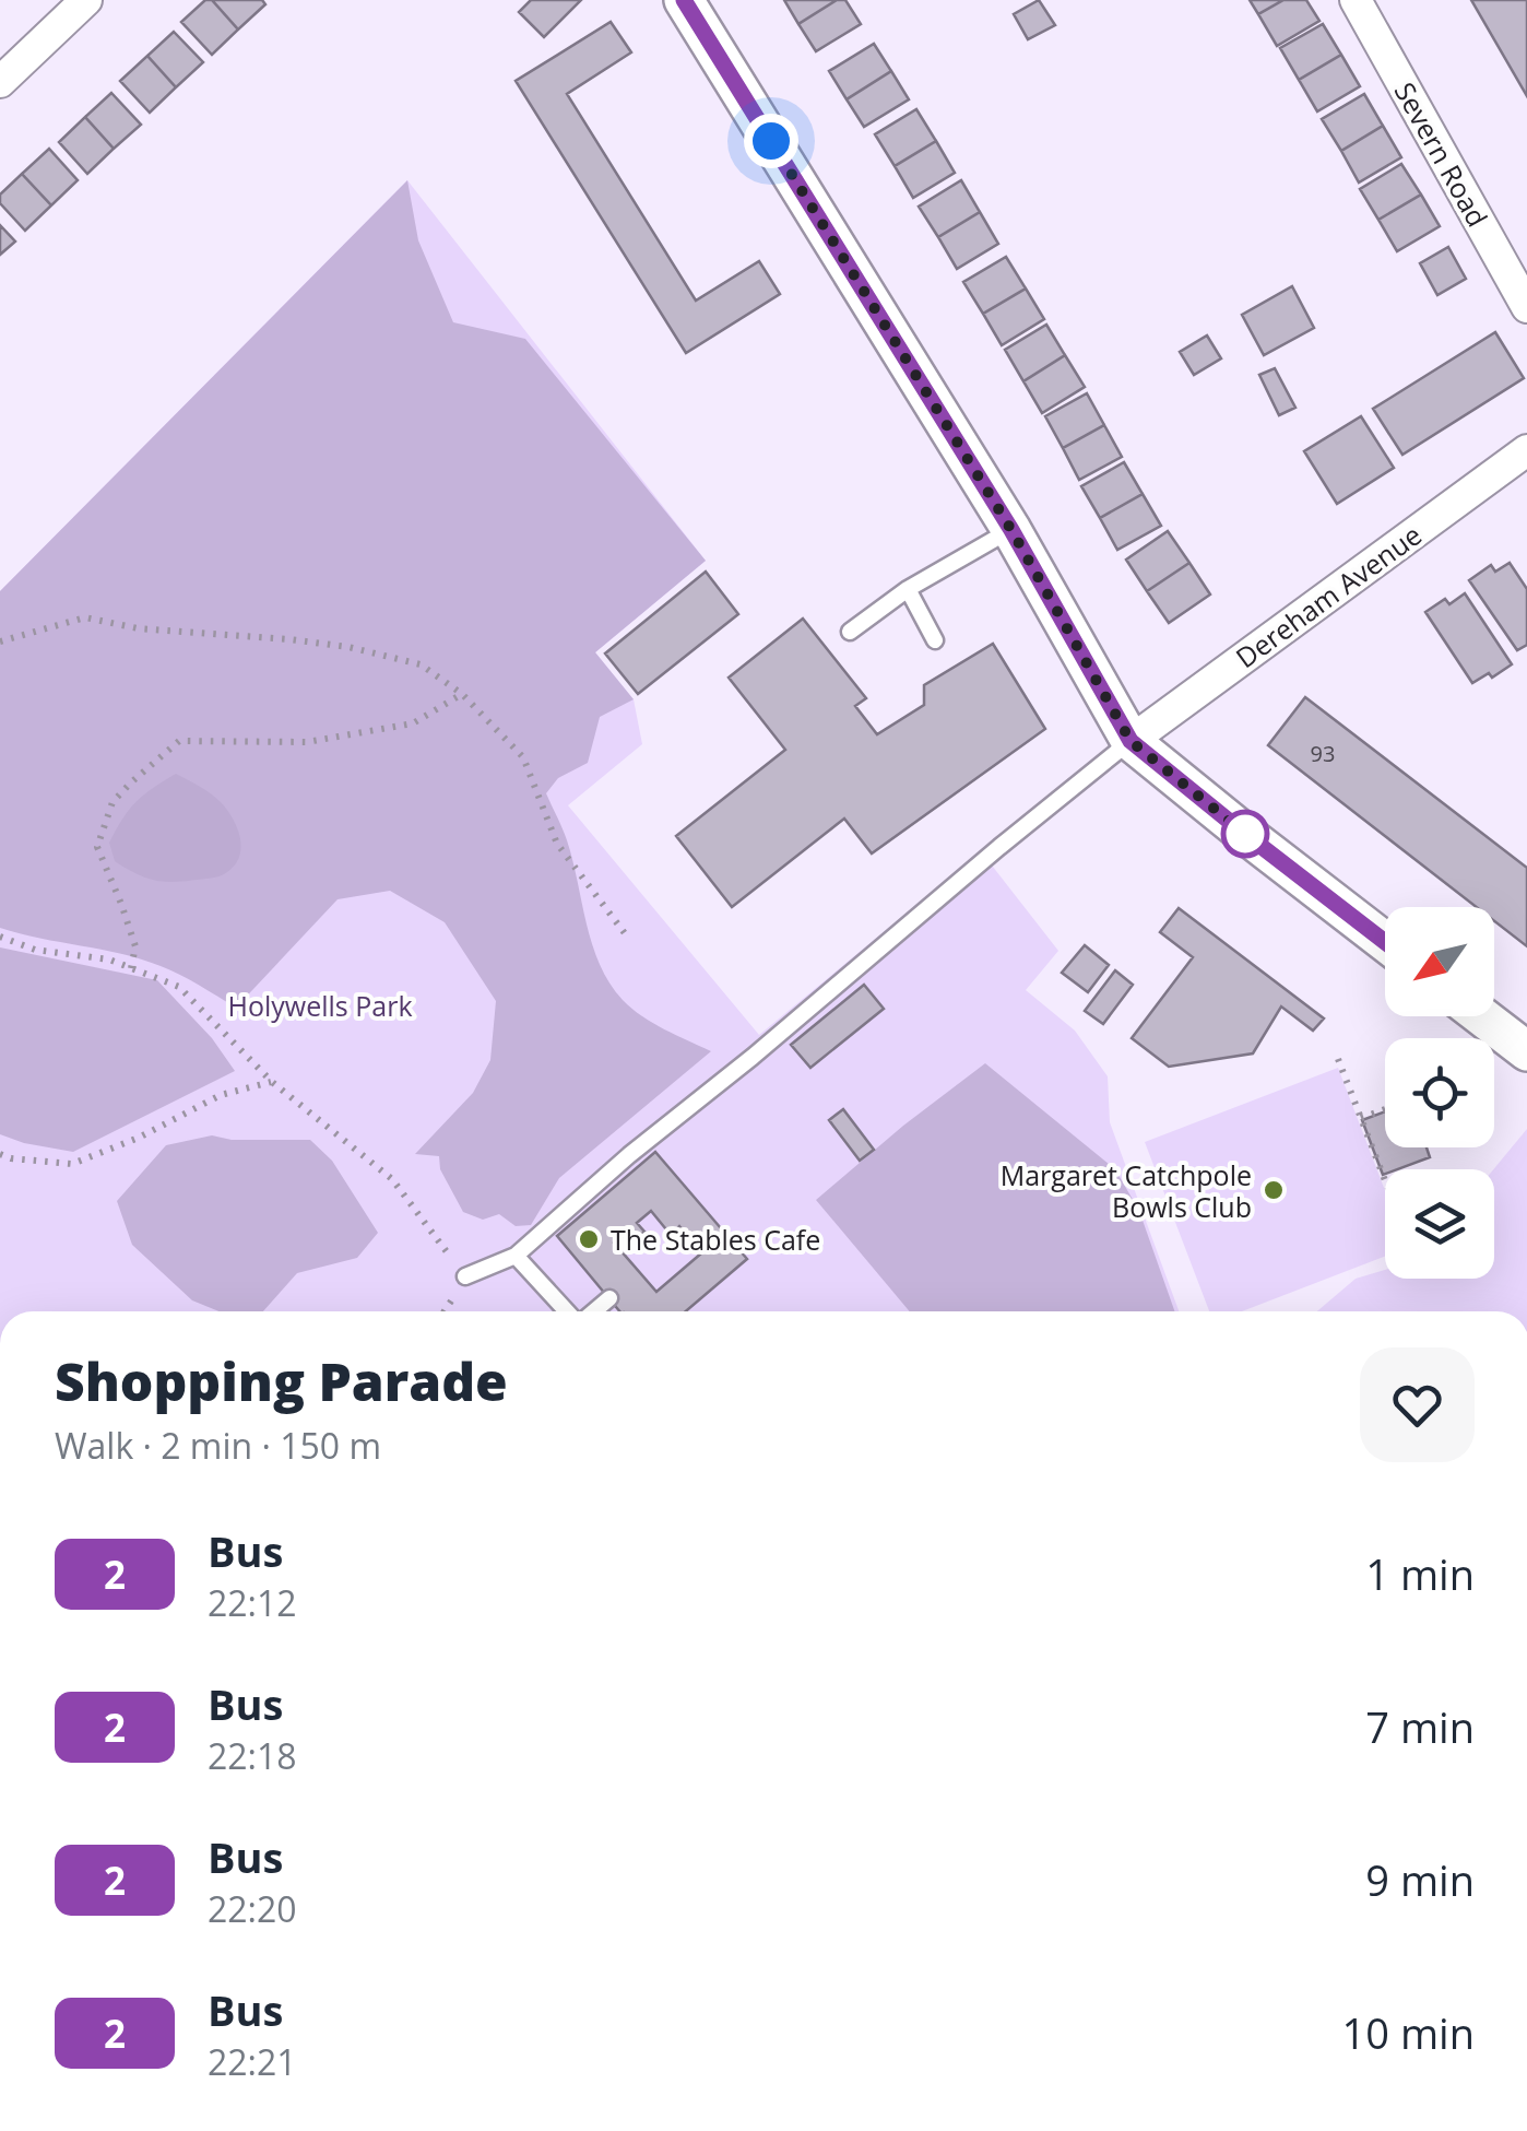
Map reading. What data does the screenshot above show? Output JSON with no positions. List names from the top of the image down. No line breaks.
{"streets":{"street":["Severn Road","Dereham Avenue"]},"parks":["Holywells Park"],"places":["Margaret Catchpole Bowls Club","The Stables Cafe"],"lines":["bus line 2"],"house_numbers":["93"],"north":"bottom left","page":{"heading":["Shopping Parade","Walk · 2 min · 150 m"],"list":[{"mark":"2","name":"Bus","note":"22:12","value":"1 min"},{"mark":"2","name":"Bus","note":"22:18","value":"7 min"},{"mark":"2","name":"Bus","note":"22:20","value":"9 min"},{"mark":"2","name":"Bus","note":"22:21","value":"10 min"}]}}
